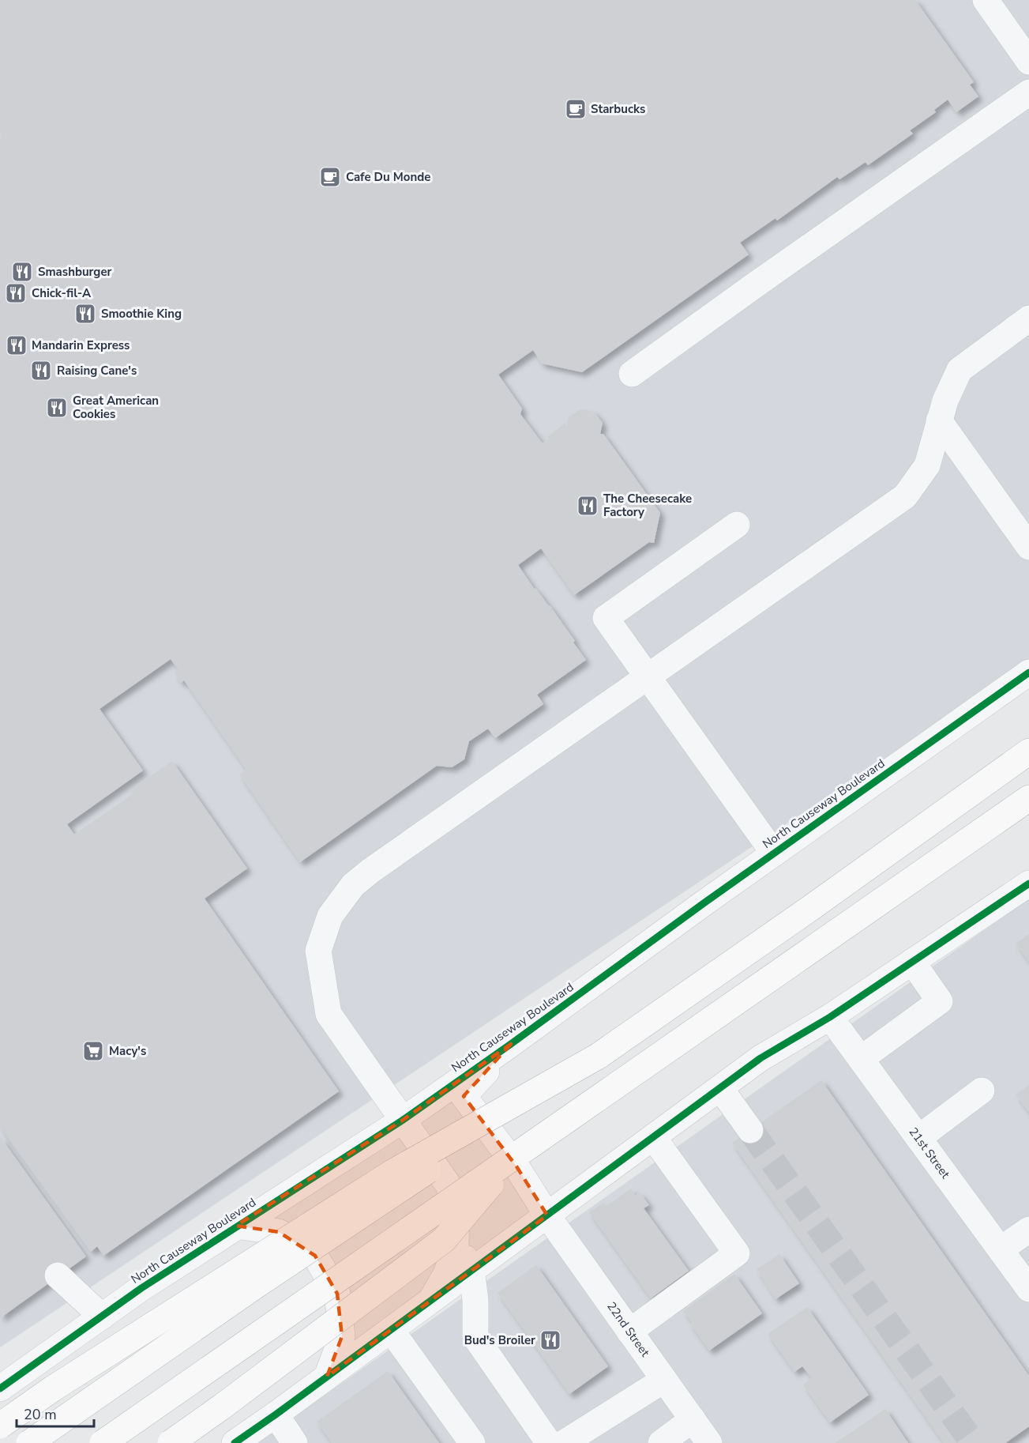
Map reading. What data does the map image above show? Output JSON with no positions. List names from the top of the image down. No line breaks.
{"streets":{"street":["North Causeway Boulevard","21st Street","22nd Street"]},"crossings":[["North Causeway Boulevard","22nd Street"]],"places":{"cafe":["Starbucks","Cafe Du Monde"],"restaurant":["Smashburger","Chick-fil-A","Smoothie King","Mandarin Express","Raising Cane's","Great American Cookies","The Cheesecake Factory","Bud's Broiler"],"supermarket":["Macy's"]},"scale_bar":"20 m"}
